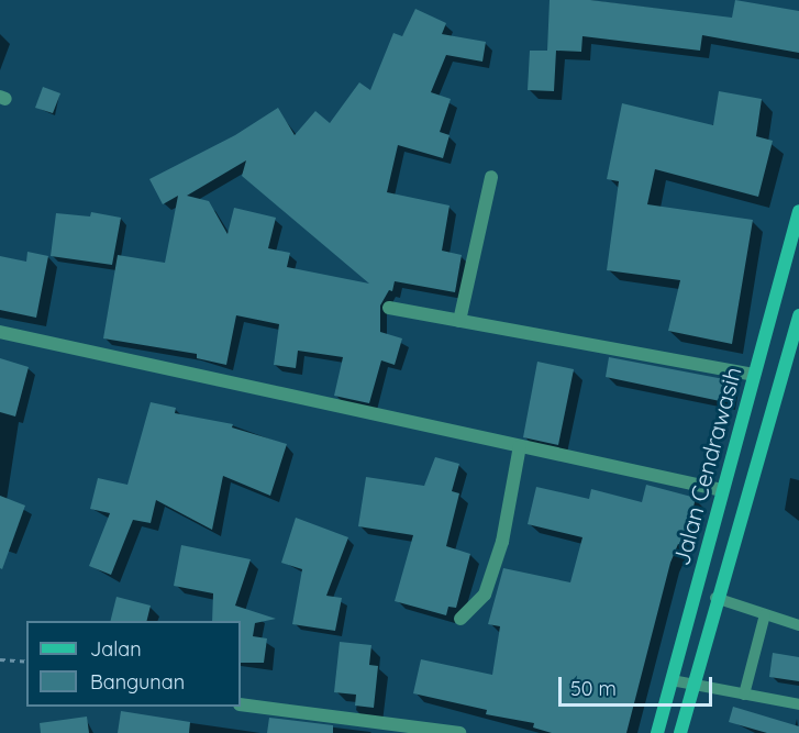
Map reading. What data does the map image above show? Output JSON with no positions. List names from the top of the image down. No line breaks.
{"streets":{"main road":["Jalan Cendrawasih"]},"legend":["Jalan","Bangunan"],"scale_bar":"50 m"}
